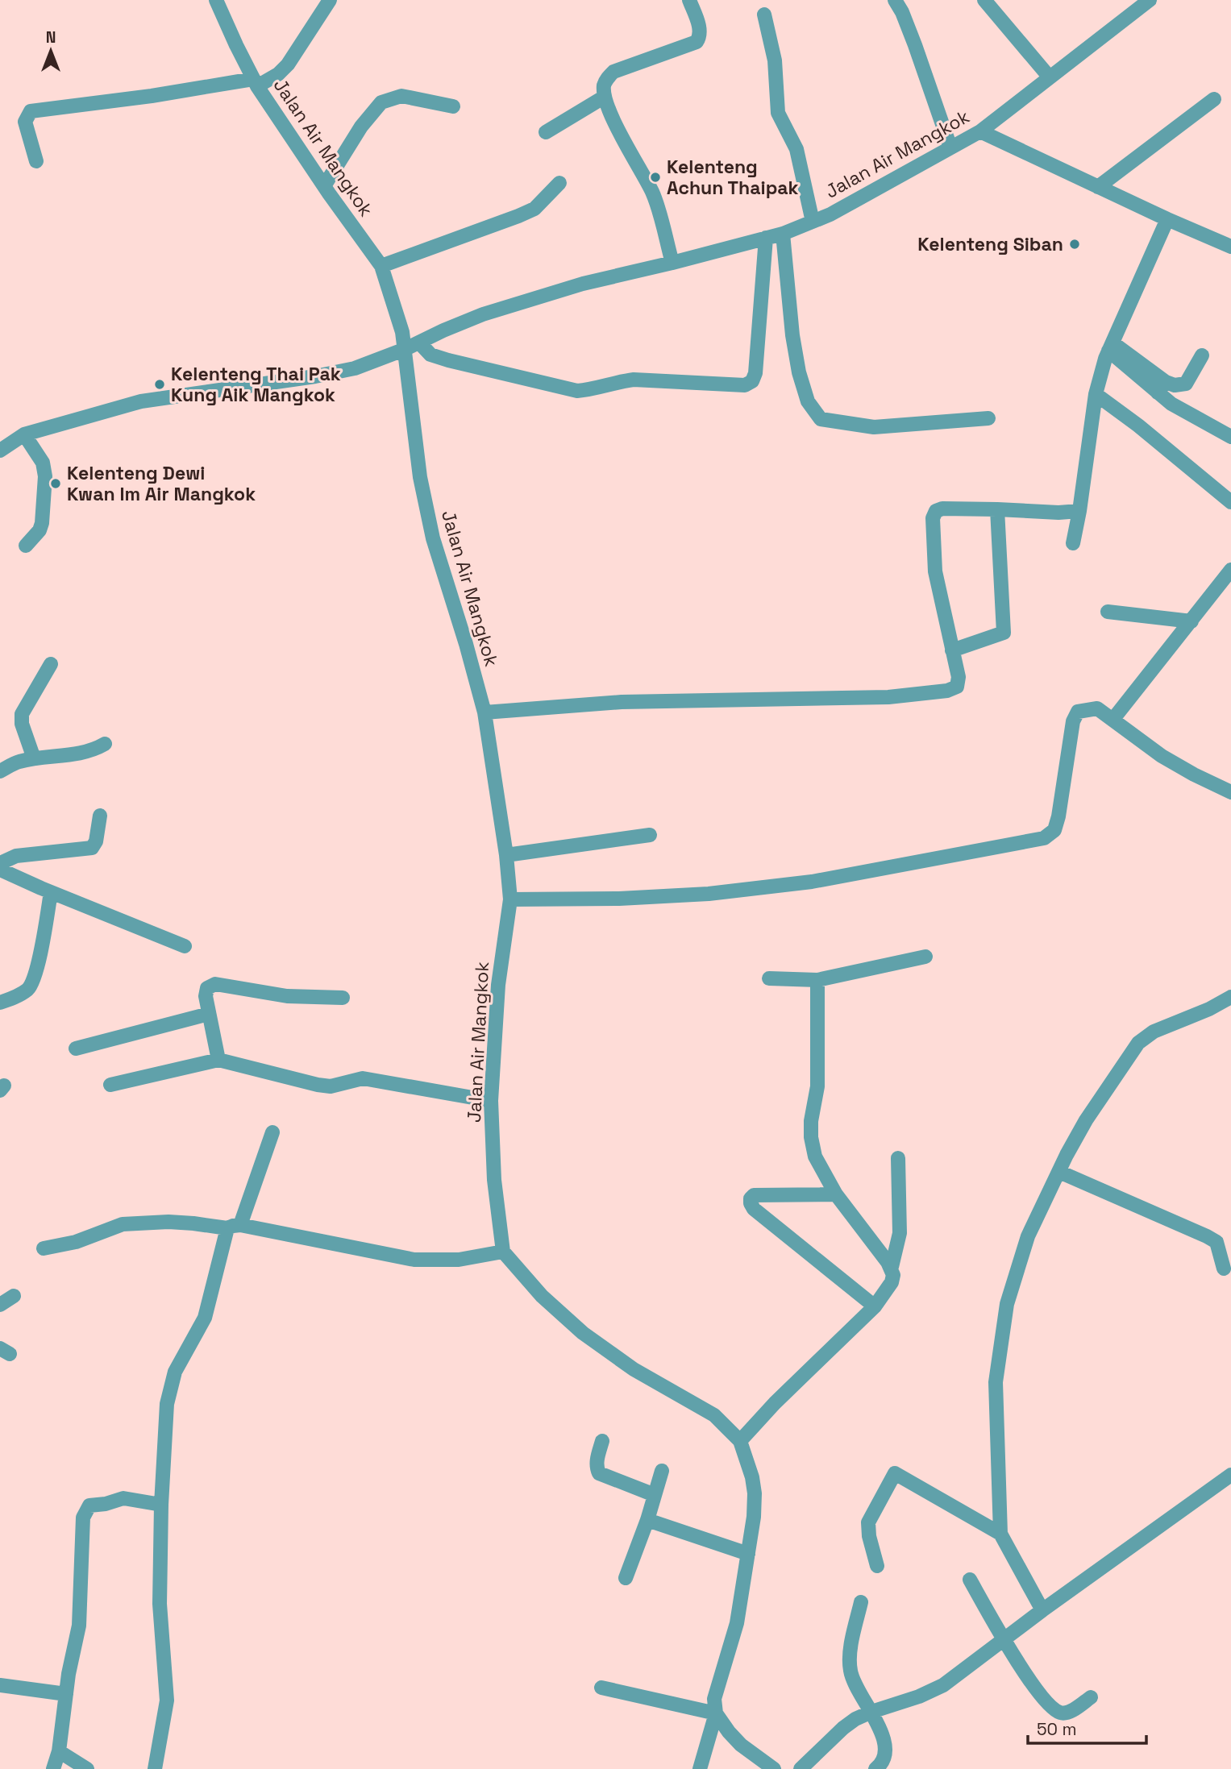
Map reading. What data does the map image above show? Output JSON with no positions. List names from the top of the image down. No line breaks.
{"streets":{"street":["Jalan Air Mangkok"]},"places":["Kelenteng Achun Thaipak","Kelenteng Siban","Kelenteng Thai Pak Kung Aik Mangkok","Kelenteng Dewi Kwan Im Air Mangkok"],"scale_bar":"50 m","north":"top"}
